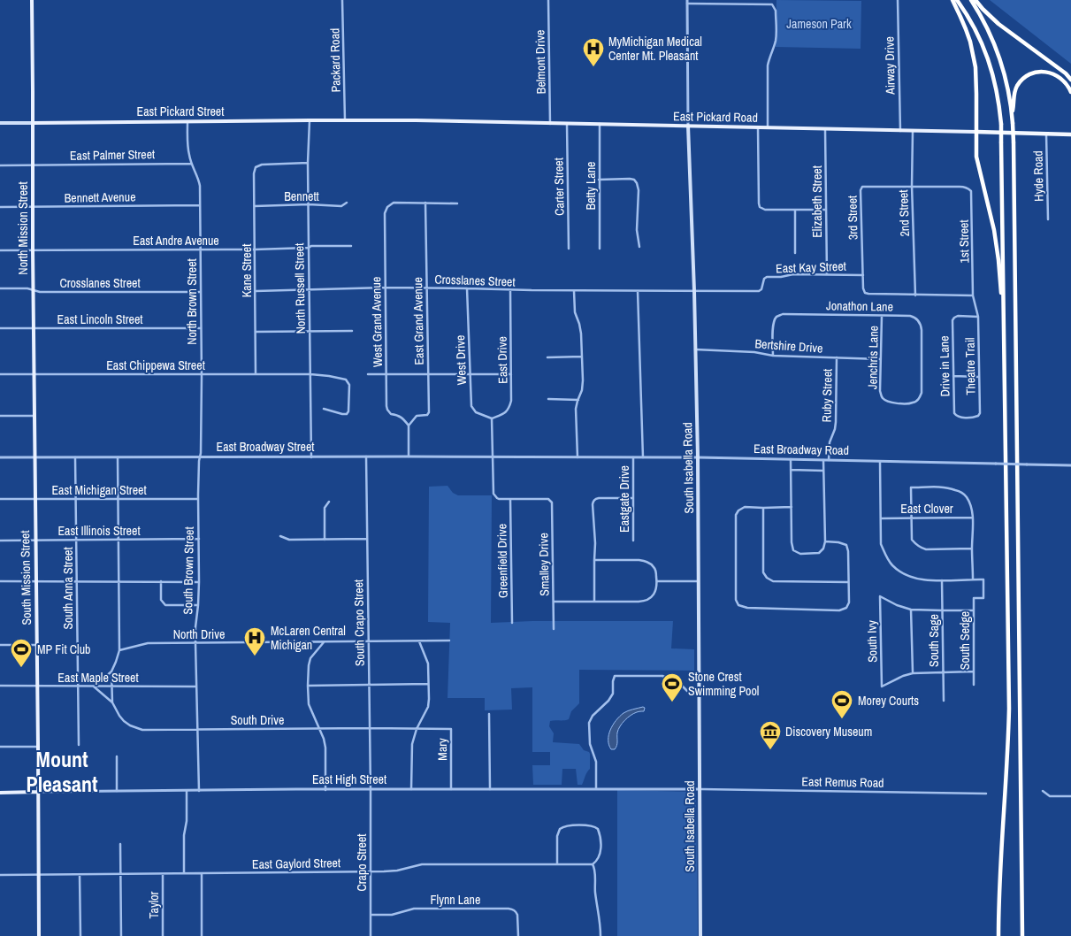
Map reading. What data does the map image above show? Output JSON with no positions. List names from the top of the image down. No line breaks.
{"streets":{"highway":["East Pickard Road"],"main road":["East Pickard Street","North Mission Street","South Isabella Road","South Mission Street","East High Street"],"street":["Packard Road","Belmont Drive","Airway Drive","East Palmer Street","Hyde Road","Betty Lane","Carter Street","Bennett","Bennett Avenue","Elizabeth Street","2nd Street","3rd Street","East Andre Avenue","1st Street","East Kay Street","Kane Street","Crosslanes Street","North Russell Street","North Brown Street","Jonathon Lane","East Lincoln Street","East Grand Avenue","West Grand Avenue","Bertshire Drive","Jenchris Lane","West Drive","East Drive","East Chippewa Street","Drive in Lane","Theatre Trail","Ruby Street","East Broadway Street","East Broadway Road","East Michigan Street","Eastgate Drive","East Clover","East Illinois Street","Greenfield Drive","Smalley Drive","South Brown Street","South Anna Street","South Crapo Street","North Drive","South Sage","South Sedge","South Ivy","East Maple Street","South Drive","Mary","East Remus Road","Crapo Street","East Gaylord Street","Flynn Lane","Taylor"]},"crossings":[["Packard Road","East Pickard Street"],["Belmont Drive","East Pickard Road"],["Airway Drive","East Pickard Road"],["East Pickard Street","East Pickard Road"],["East Pickard Street","North Mission Street"],["East Pickard Street","North Russell Street"],["East Pickard Street","North Brown Street"],["East Pickard Road","Hyde Road"],["East Pickard Road","Betty Lane"],["East Pickard Road","Carter Street"],["East Pickard Road","Elizabeth Street"],["East Pickard Road","2nd Street"],["East Pickard Road","South Isabella Road"],["East Palmer Street","North Mission Street"],["East Palmer Street","North Brown Street"],["Bennett","Kane Street"],["Bennett","North Russell Street"],["Bennett Avenue","North Mission Street"],["Bennett Avenue","North Brown Street"],["Elizabeth Street","East Kay Street"],["2nd Street","3rd Street"],["2nd Street","1st Street"],["2nd Street","East Kay Street"],["3rd Street","1st Street"],["3rd Street","East Kay Street"],["North Mission Street","East Andre Avenue"],["North Mission Street","Crosslanes Street"],["North Mission Street","East Lincoln Street"],["North Mission Street","East Chippewa Street"],["North Mission Street","East Broadway Street"],["North Mission Street","South Mission Street"],["East Andre Avenue","Kane Street"],["East Andre Avenue","North Russell Street"],["East Andre Avenue","North Brown Street"],["1st Street","East Kay Street"],["1st Street","Drive in Lane"],["1st Street","Theatre Trail"],["East Kay Street","Crosslanes Street"],["East Kay Street","South Isabella Road"],["Kane Street","Crosslanes Street"],["Kane Street","North Russell Street"],["Kane Street","East Chippewa Street"],["Crosslanes Street","North Russell Street"],["Crosslanes Street","North Brown Street"],["Crosslanes Street","East Grand Avenue"],["Crosslanes Street","West Grand Avenue"],["Crosslanes Street","West Drive"],["Crosslanes Street","East Drive"],["Crosslanes Street","South Isabella Road"],["North Russell Street","East Chippewa Street"],["North Russell Street","East Broadway Street"],["North Brown Street","East Lincoln Street"],["North Brown Street","East Chippewa Street"],["North Brown Street","East Broadway Street"],["North Brown Street","South Brown Street"],["Jonathon Lane","Bertshire Drive"],["Jonathon Lane","Jenchris Lane"],["East Grand Avenue","West Grand Avenue"],["Bertshire Drive","Jenchris Lane"],["Bertshire Drive","Ruby Street"],["Bertshire Drive","South Isabella Road"],["West Drive","East Drive"],["Drive in Lane","Theatre Trail"],["Ruby Street","East Broadway Road"],["East Broadway Street","East Broadway Road"],["East Broadway Street","South Brown Street"],["East Broadway Street","South Mission Street"],["East Broadway Street","South Anna Street"],["East Broadway Street","South Crapo Street"],["East Broadway Road","South Isabella Road"],["East Broadway Road","Eastgate Drive"],["South Isabella Road","East High Street"],["South Isabella Road","East Remus Road"],["East Michigan Street","South Brown Street"],["East Michigan Street","South Mission Street"],["East Michigan Street","South Anna Street"],["East Illinois Street","South Brown Street"],["East Illinois Street","South Mission Street"],["East Illinois Street","South Anna Street"],["Greenfield Drive","Smalley Drive"],["South Brown Street","North Drive"],["South Brown Street","East Maple Street"],["South Brown Street","South Drive"],["South Brown Street","East High Street"],["South Mission Street","East Maple Street"],["South Mission Street","East High Street"],["South Mission Street","East Gaylord Street"],["South Anna Street","East Maple Street"],["South Crapo Street","North Drive"],["South Crapo Street","South Drive"],["South Crapo Street","East High Street"],["South Crapo Street","Crapo Street"],["East Maple Street","South Drive"],["South Drive","Mary"],["Mary","East High Street"],["East High Street","East Remus Road"],["East High Street","Crapo Street"],["Crapo Street","East Gaylord Street"],["Crapo Street","Flynn Lane"],["East Gaylord Street","Taylor"]],"districts":["Mount Pleasant"],"parks":["Jameson Park"],"places":{"hospital":["MyMichigan Medical Center Mt. Pleasant","McLaren Central Michigan"],"sports":["MP Fit Club","Stone Crest Swimming Pool","Morey Courts"],"museum":["Discovery Museum"]}}
